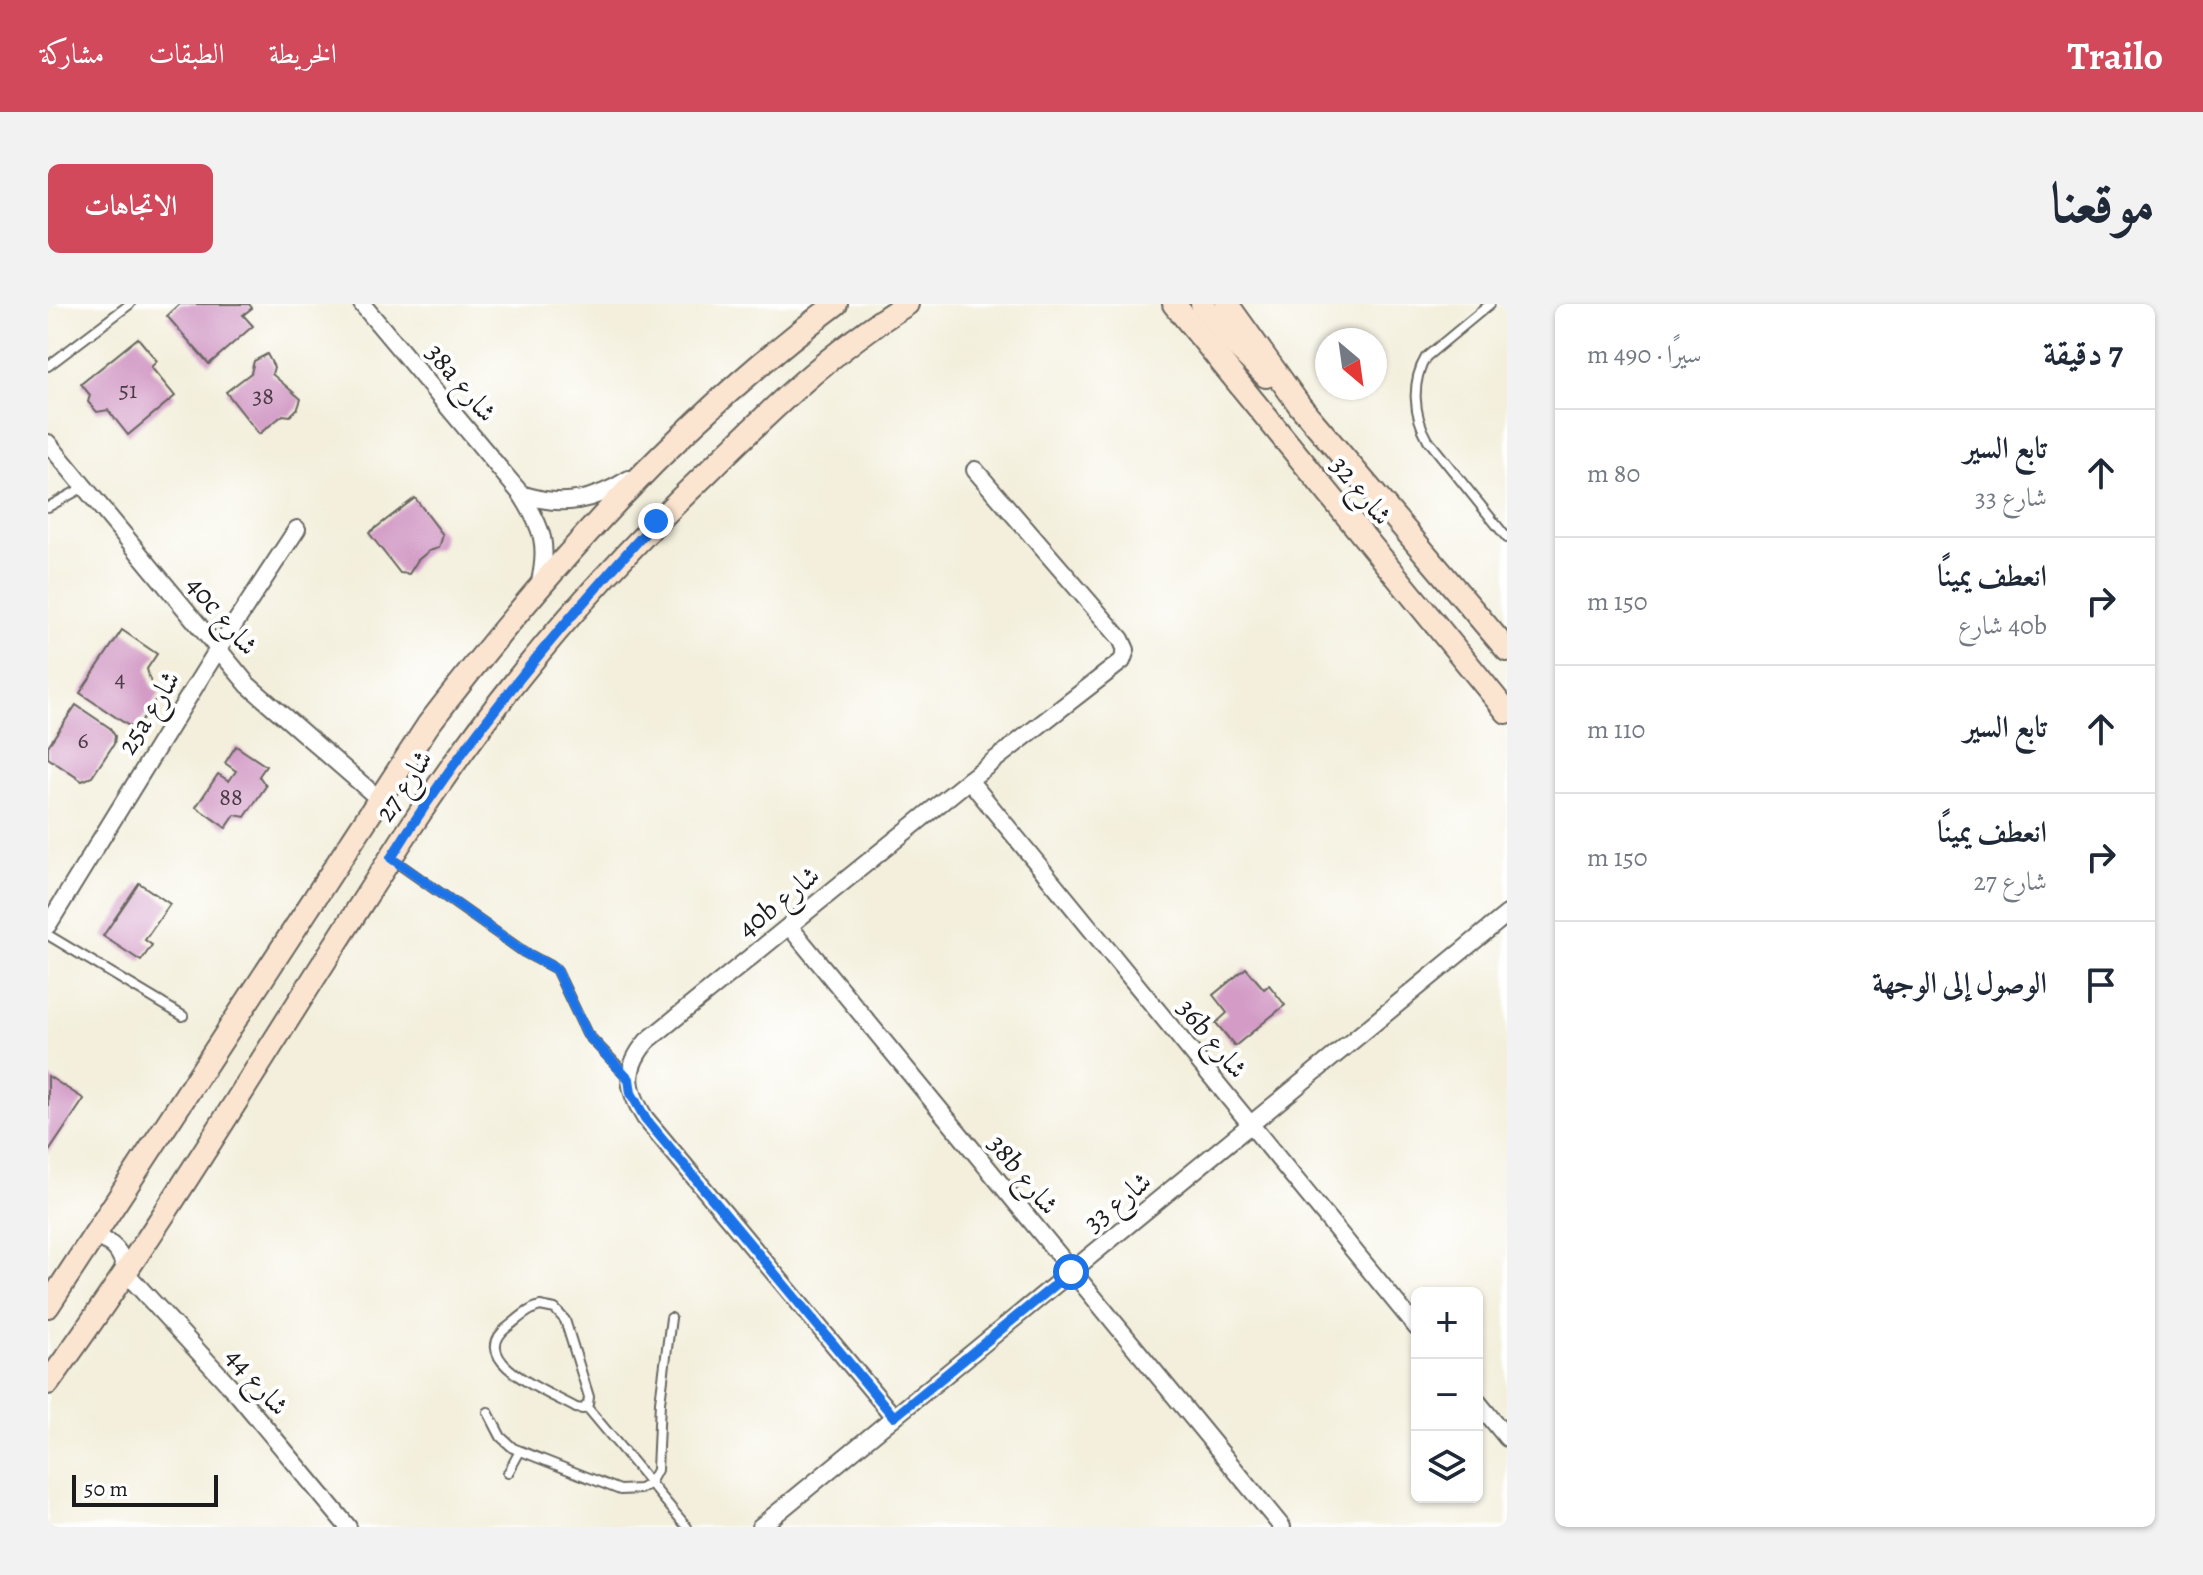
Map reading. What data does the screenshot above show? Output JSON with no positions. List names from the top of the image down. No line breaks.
{"streets":{"street":["38a شارع","شارع 32","40c شارع","25a شارع","شارع 27","40b شارع","36b شارع","38b شارع","شارع 33","شارع 44"]},"crossings":[["38a شارع","شارع 27"],["40c شارع","25a شارع"],["40c شارع","شارع 27"],["شارع 27","شارع 44"],["40b شارع","36b شارع"],["40b شارع","38b شارع"],["36b شارع","شارع 33"],["38b شارع","شارع 33"]],"house_numbers":["51","38","4","6","88"],"scale_bar":"50 m","north":"bottom right","page":{"header":"Trailo","nav":["الخريطة","الطبقات","مشاركة"],"title":"موقعنا","buttons":"الاتجاهات","heading":["7 دقيقة","سيرًا · 490 m"],"list":[["تابع السير","شارع 33","80 m"],["انعطف يمينًا","40b شارع","150 m"],["تابع السير","110 m"],["انعطف يمينًا","شارع 27","150 m"],"الوصول إلى الوجهة"],"map_buttons":["+","−"],"scale":"50 m"}}
